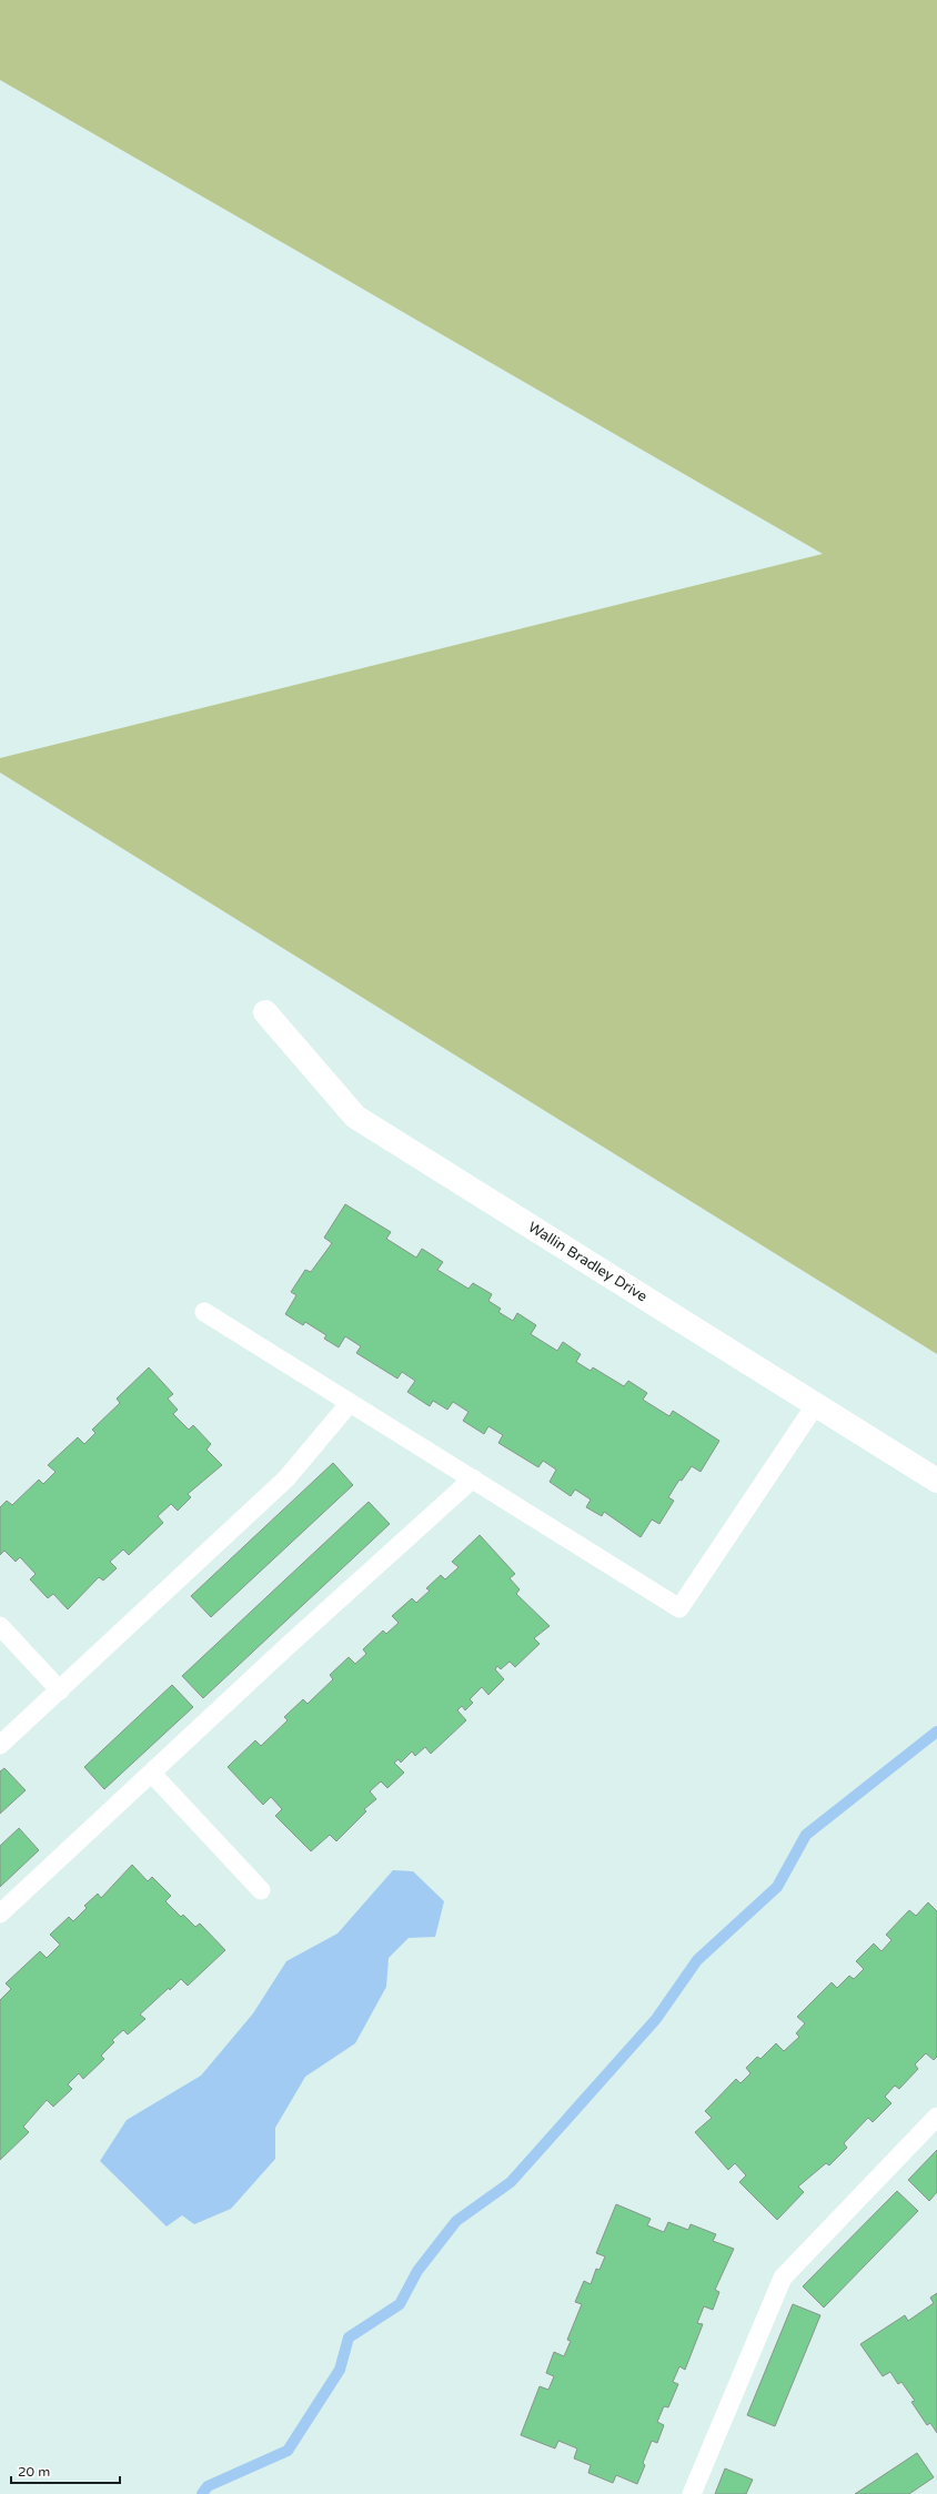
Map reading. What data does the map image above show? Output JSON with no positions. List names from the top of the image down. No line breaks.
{"streets":{"street":["Wallin Bradley Drive"]},"scale_bar":"20 m"}
